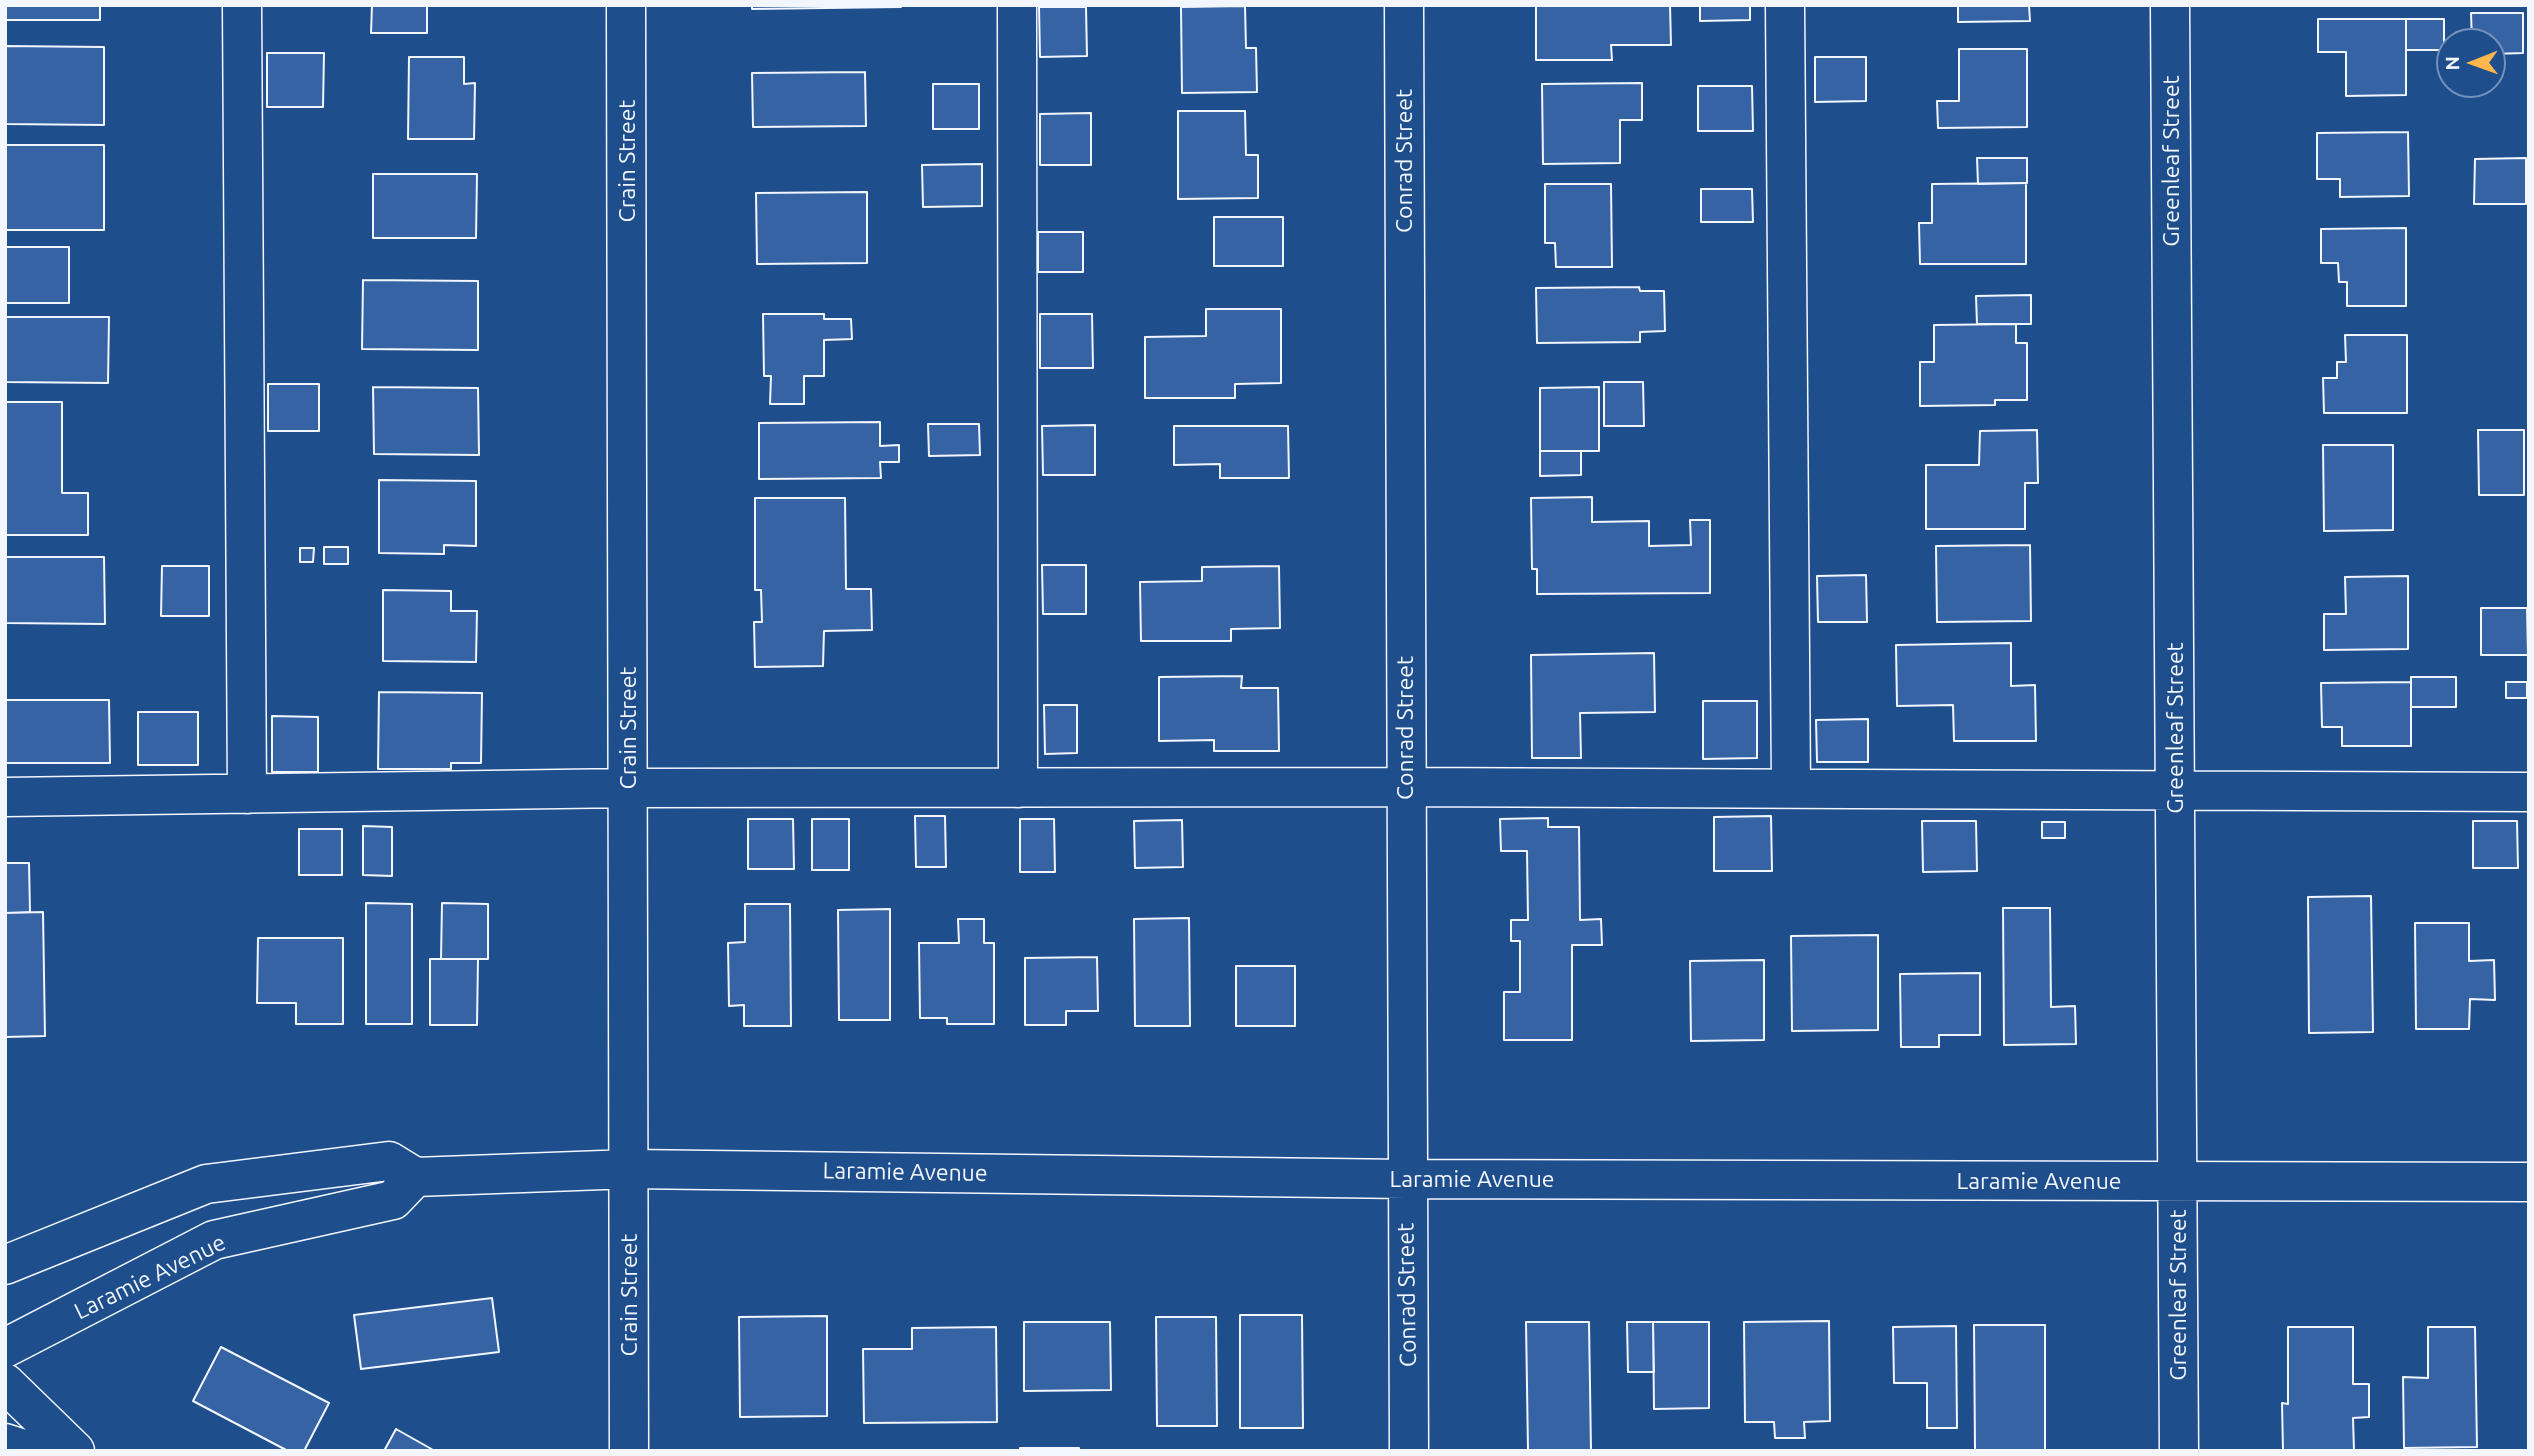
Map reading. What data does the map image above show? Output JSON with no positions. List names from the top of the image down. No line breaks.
{"streets":{"street":["Crain Street","Conrad Street","Greenleaf Street","Laramie Avenue"]},"crossings":[["Crain Street","Laramie Avenue"],["Conrad Street","Laramie Avenue"],["Greenleaf Street","Laramie Avenue"]],"north":"left"}
